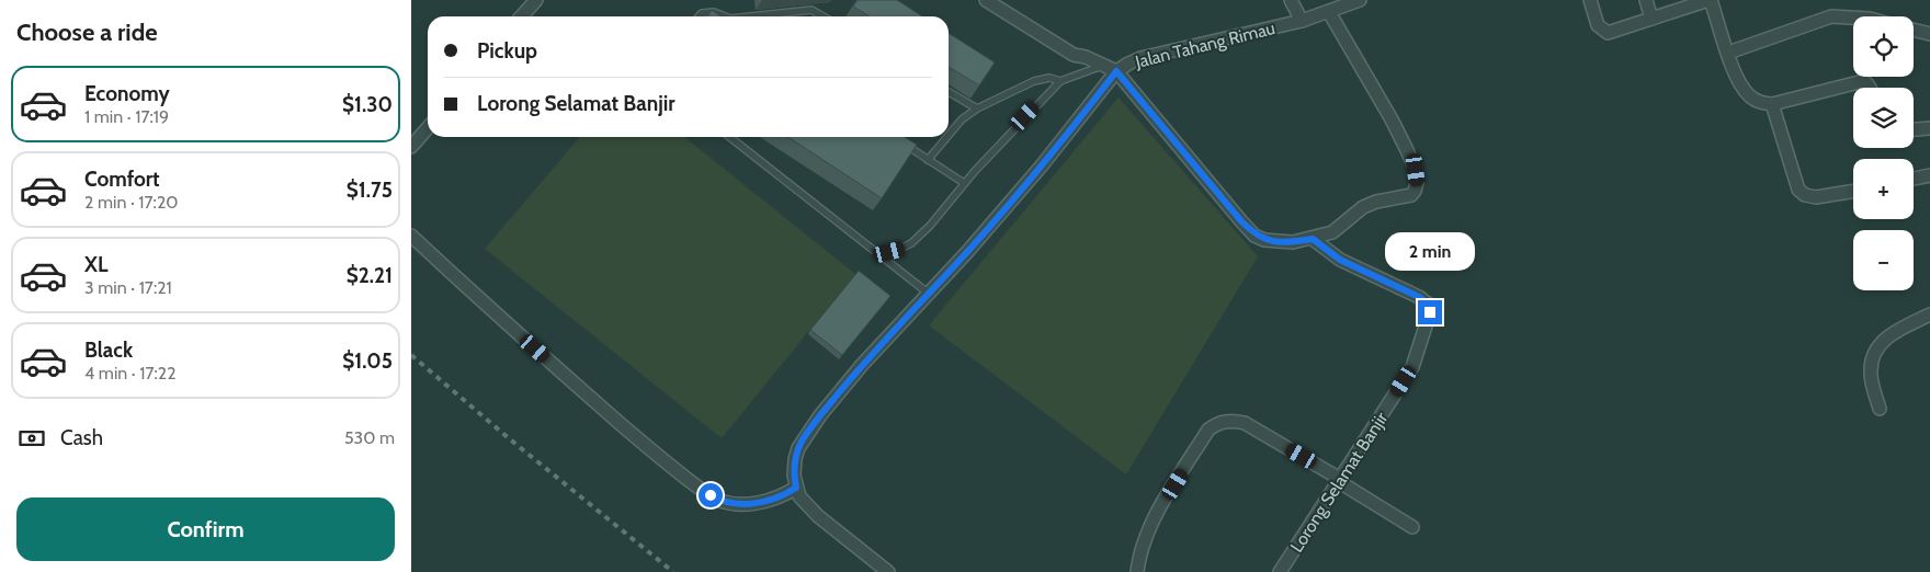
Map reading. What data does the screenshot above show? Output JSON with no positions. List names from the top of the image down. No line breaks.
{"streets":{"street":["Jalan Tahang Rimau","Lorong Selamat Banjir"]},"page":{"heading":"Choose a ride","map_buttons":["+","−"],"banner":["Pickup","Lorong Selamat Banjir"],"list":[{"name":"Economy","note":"1 min · 17:19","value":"$1.30"},{"name":"Comfort","note":"2 min · 17:20","value":"$1.75"},{"name":"XL","note":"3 min · 17:21","value":"$2.21"},{"name":"Black","note":"4 min · 17:22","value":"$1.05"}],"bubble":"2 min","pay":["Cash","530 m"],"buttons":"Confirm"}}
